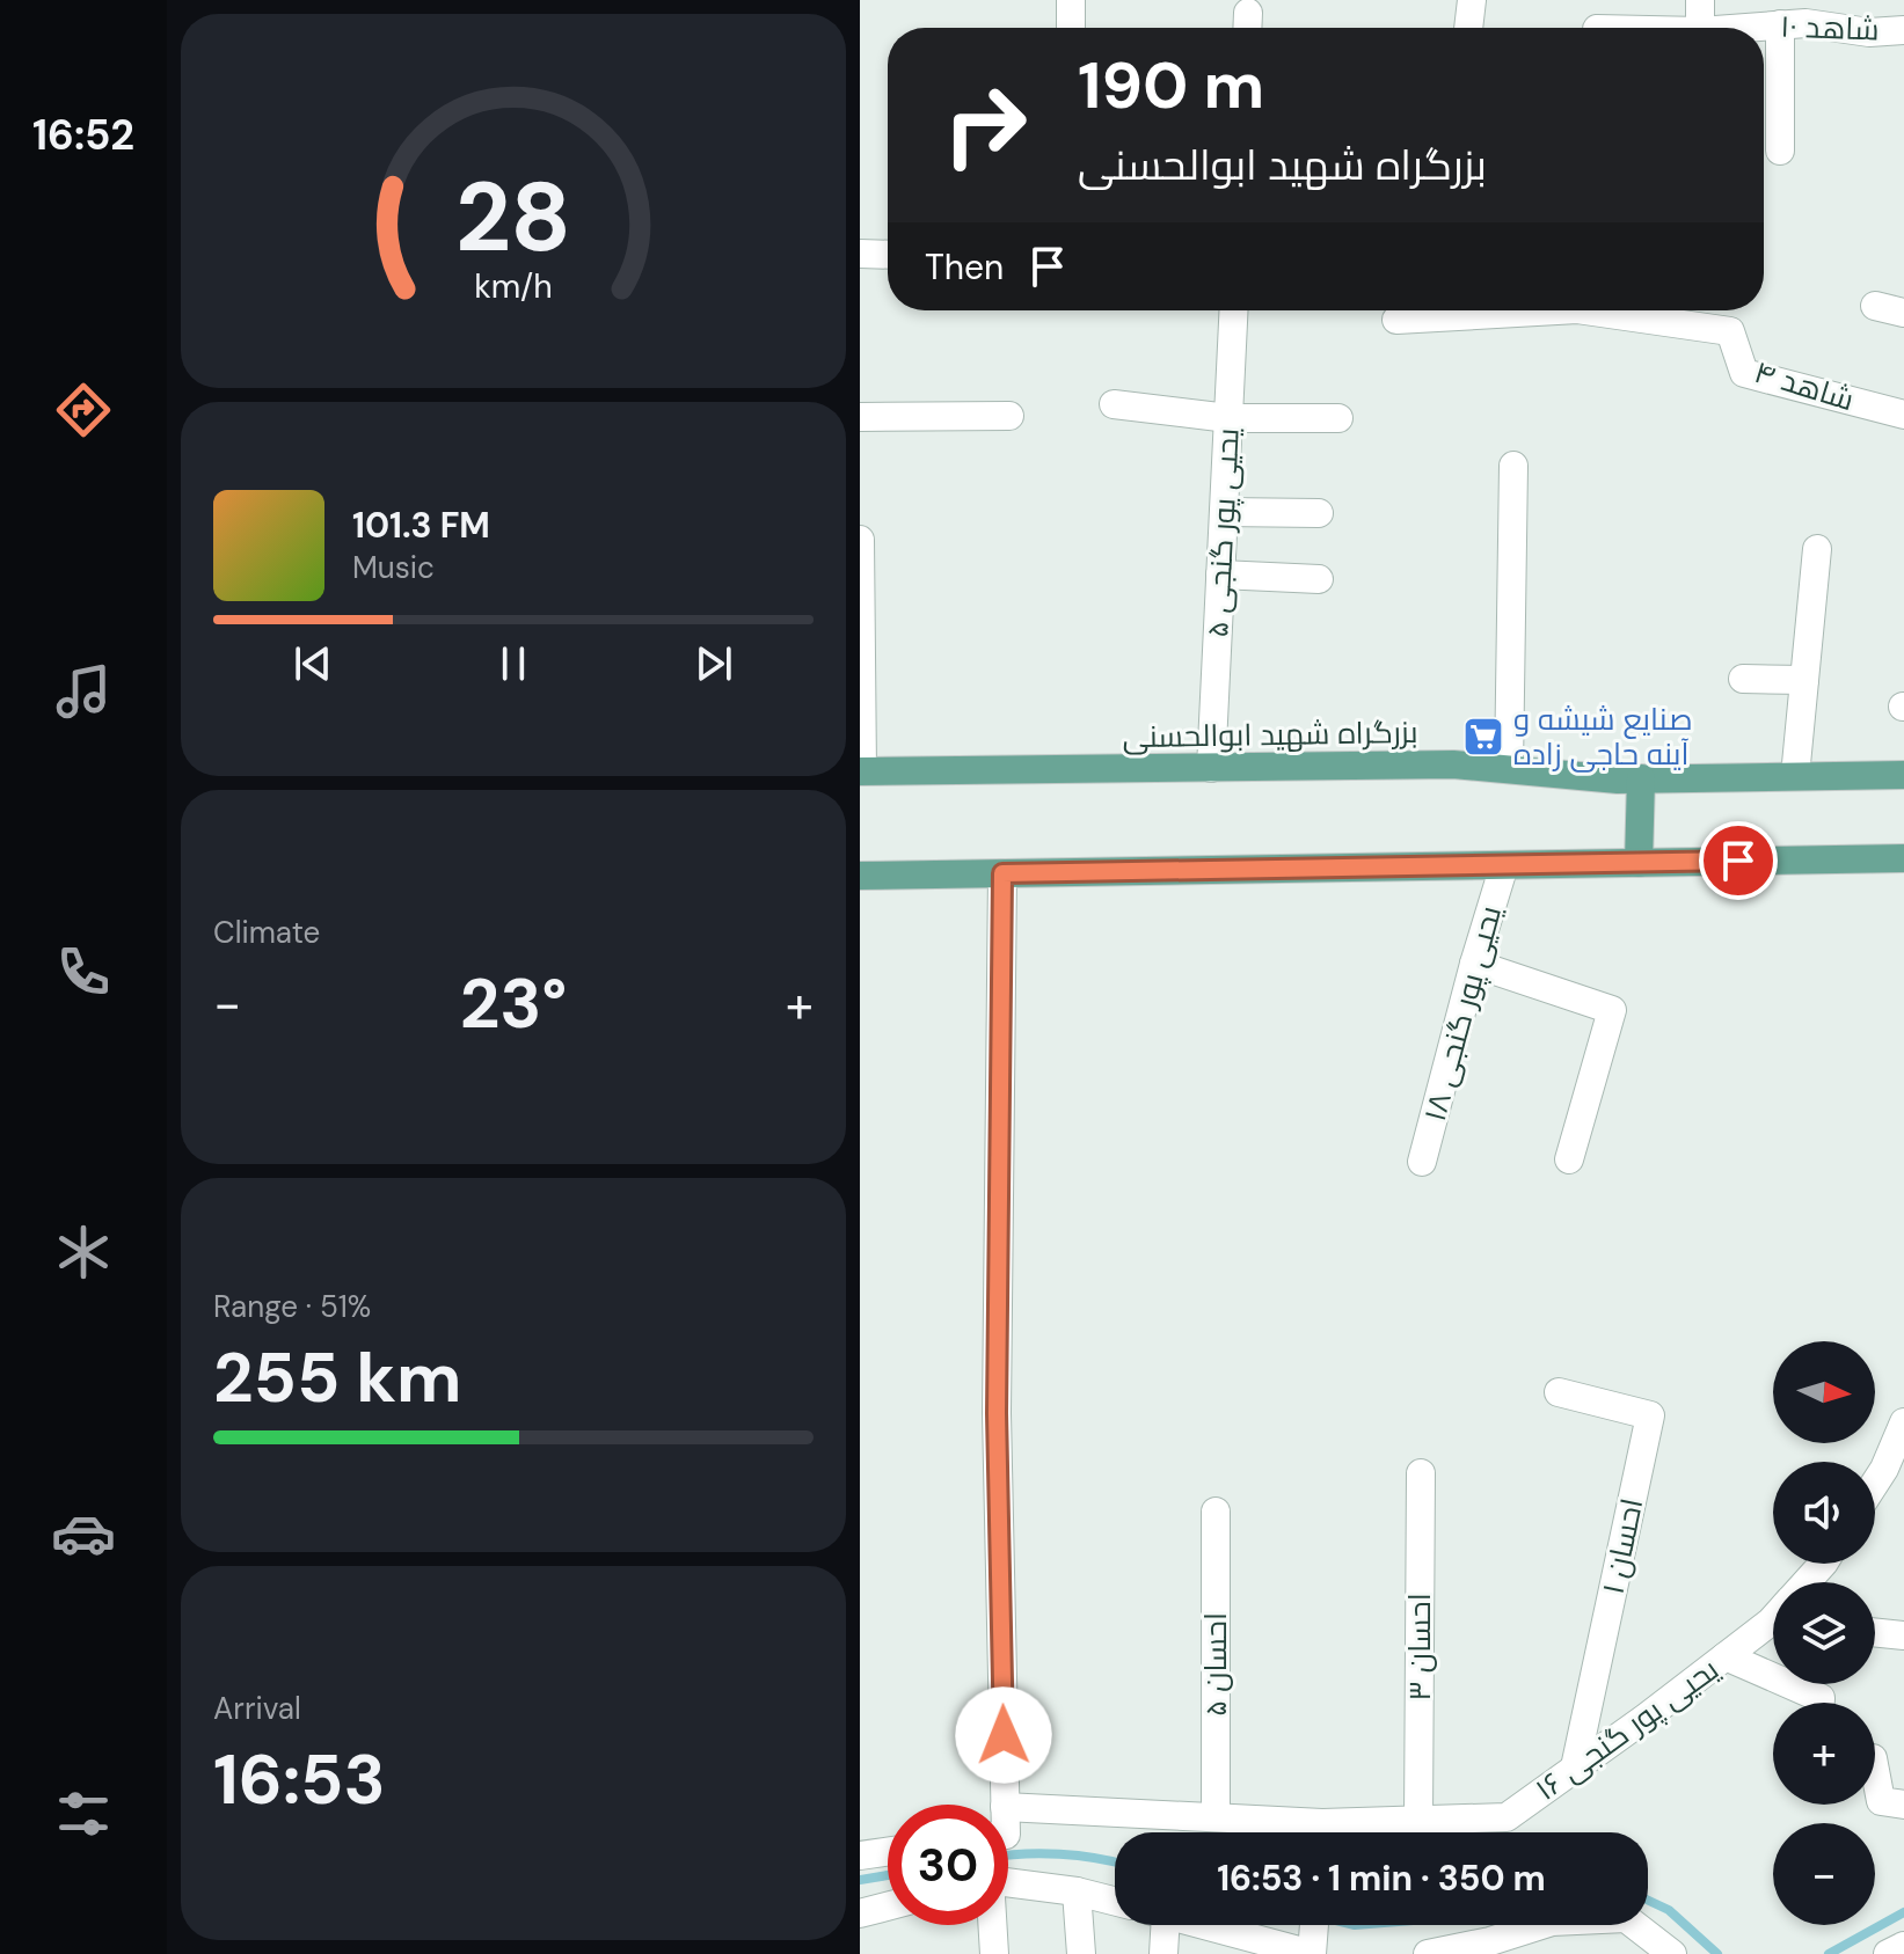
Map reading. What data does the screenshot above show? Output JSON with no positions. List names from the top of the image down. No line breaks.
{"streets":{"main road":["بزرگراه شهید ابوالحسنی"],"street":["شاهد ۱۰","شاهد ۴","یحیی پور گنجی ۵","یحیی پور گنجی ۱۸","احسان ۱","احسان ۳","احسان ۵","یحیی پور گنجی ۱۶"]},"crossings":[["یحیی پور گنجی ۵","بزرگراه شهید ابوالحسنی"],["احسان ۱","یحیی پور گنجی ۱۶"],["احسان ۳","یحیی پور گنجی ۱۶"],["احسان ۵","یحیی پور گنجی ۱۶"]],"places":{"supermarket":["صنایع شیشه و آینه حاجی زاده"]},"north":"right","page":{"tabs":"16:52","turn":["190 m","بزرگراه شهید ابوالحسنی"],"then":"Then","song":["101.3 FM","Music"],"tile":["Climate",["Range · 51%","255 km"],["Arrival","16:53"]],"heat":["−","23°","+"],"map_buttons":["+","−"],"limit":"30","trip":"16:53 · 1 min · 350 m","gauge":["28","km/h"]}}
